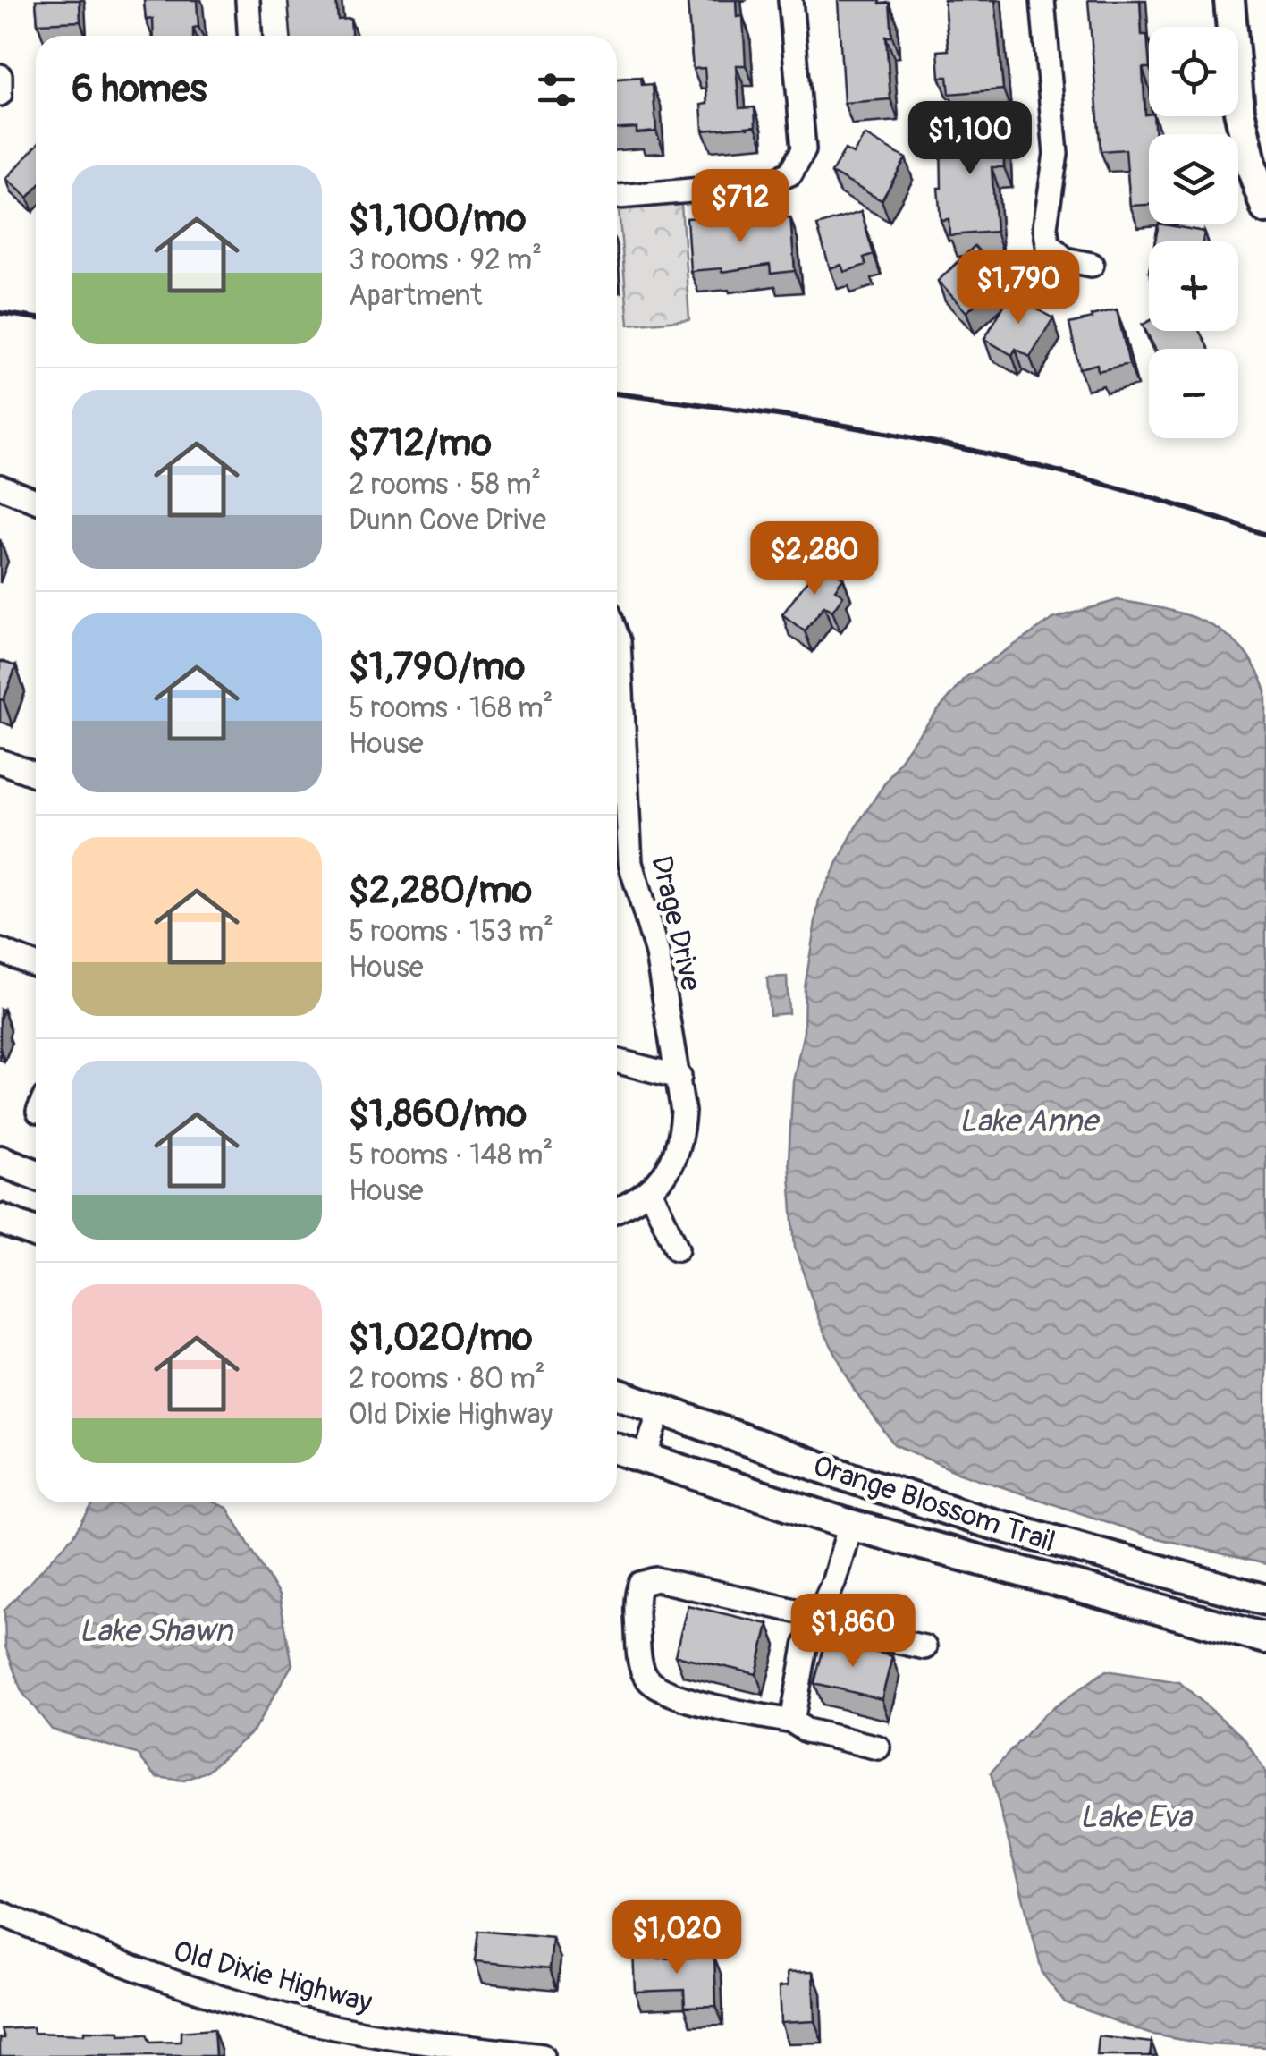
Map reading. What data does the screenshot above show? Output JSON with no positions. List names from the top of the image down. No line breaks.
{"streets":{"main road":["Orange Blossom Trail"],"street":["Drage Drive","Old Dixie Highway"]},"water":["Lake Anne","Lake Shawn","Lake Eva"],"page":{"map_buttons":["+","−"],"heading":"6 homes","price":["$1,100","$712","$1,790","$2,280","$1,860","$1,020"],"list":[{"name":"$1,100/mo","note":"3 rooms · 92 m² · Apartment"},{"name":"$712/mo","note":"2 rooms · 58 m² · Dunn Cove Drive"},{"name":"$1,790/mo","note":"5 rooms · 168 m² · House"},{"name":"$2,280/mo","note":"5 rooms · 153 m² · House"},{"name":"$1,860/mo","note":"5 rooms · 148 m² · House"},{"name":"$1,020/mo","note":"2 rooms · 80 m² · Old Dixie Highway"}]}}
